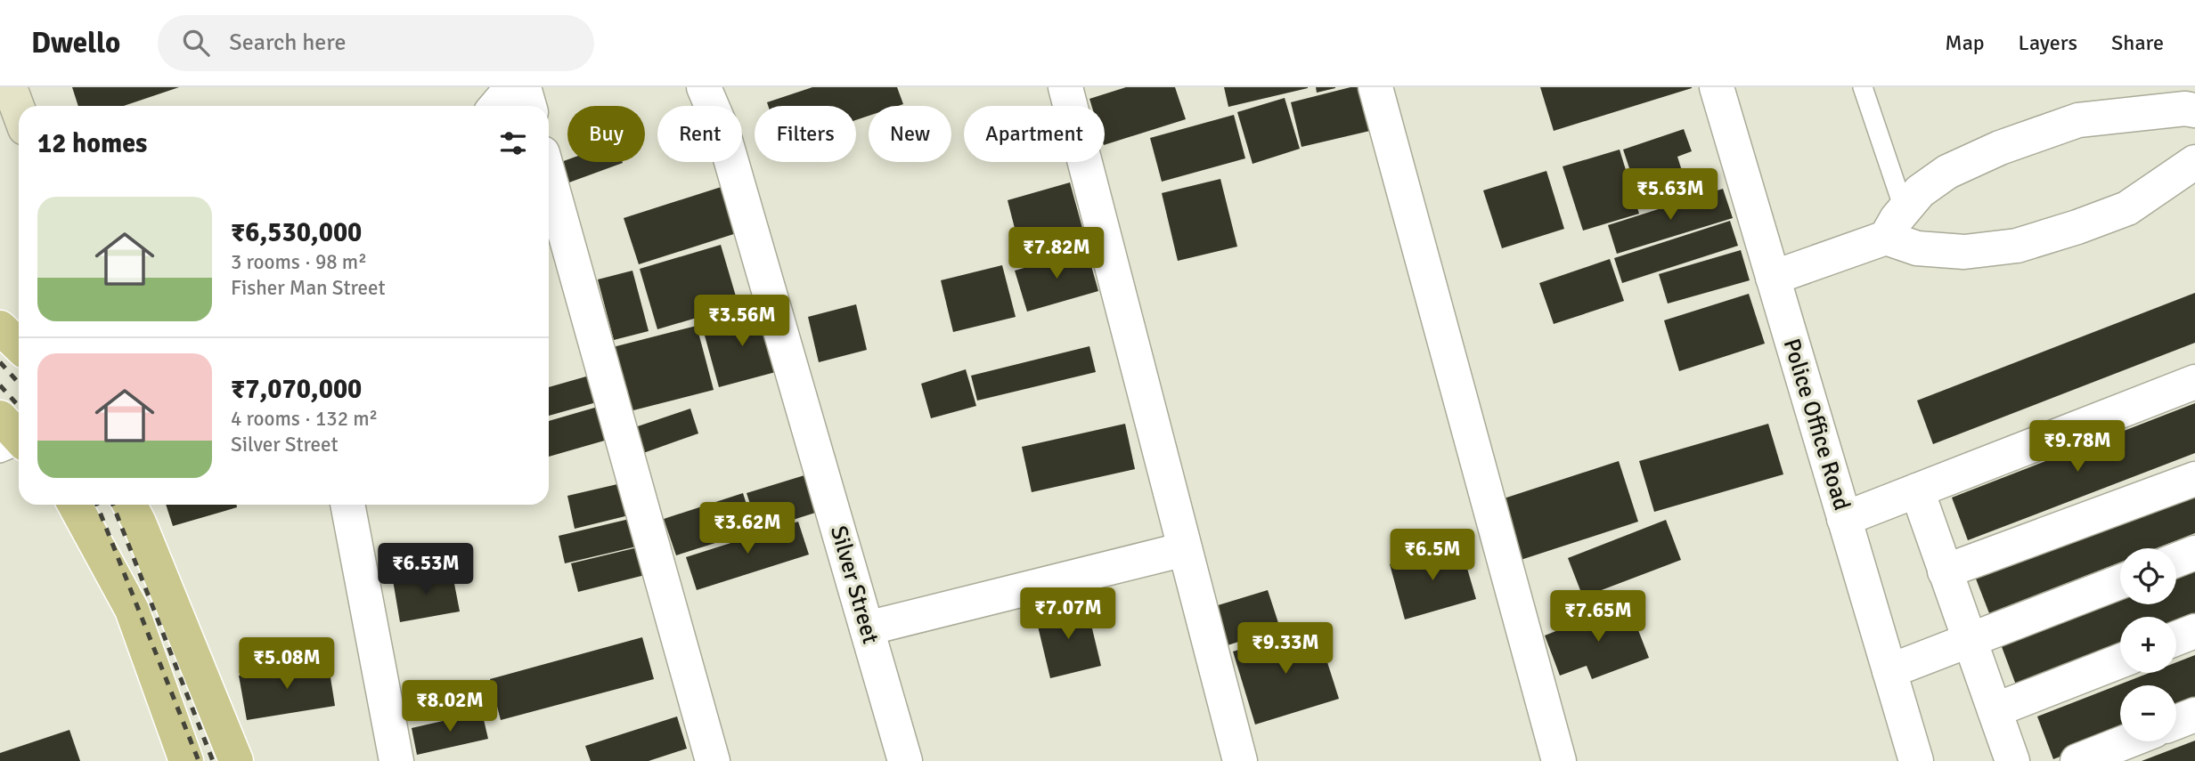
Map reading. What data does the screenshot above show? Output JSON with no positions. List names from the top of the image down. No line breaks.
{"streets":{"street":["Police Office Road","Silver Street"]},"page":{"header":"Dwello","search":"Search here","nav":["Map","Layers","Share"],"chip":["Buy","Rent","Filters","New","Apartment"],"heading":"12 homes","price":["₹5.63M","₹7.82M","₹3.56M","₹9.78M","₹3.62M","₹6.5M","₹6.53M","₹7.07M","₹7.65M","₹9.33M","₹5.08M","₹8.02M"],"list":[{"name":"₹6,530,000","note":"3 rooms · 98 m² · Fisher Man Street"},{"name":"₹7,070,000","note":"4 rooms · 132 m² · Silver Street"}],"map_buttons":["+","−"]}}
